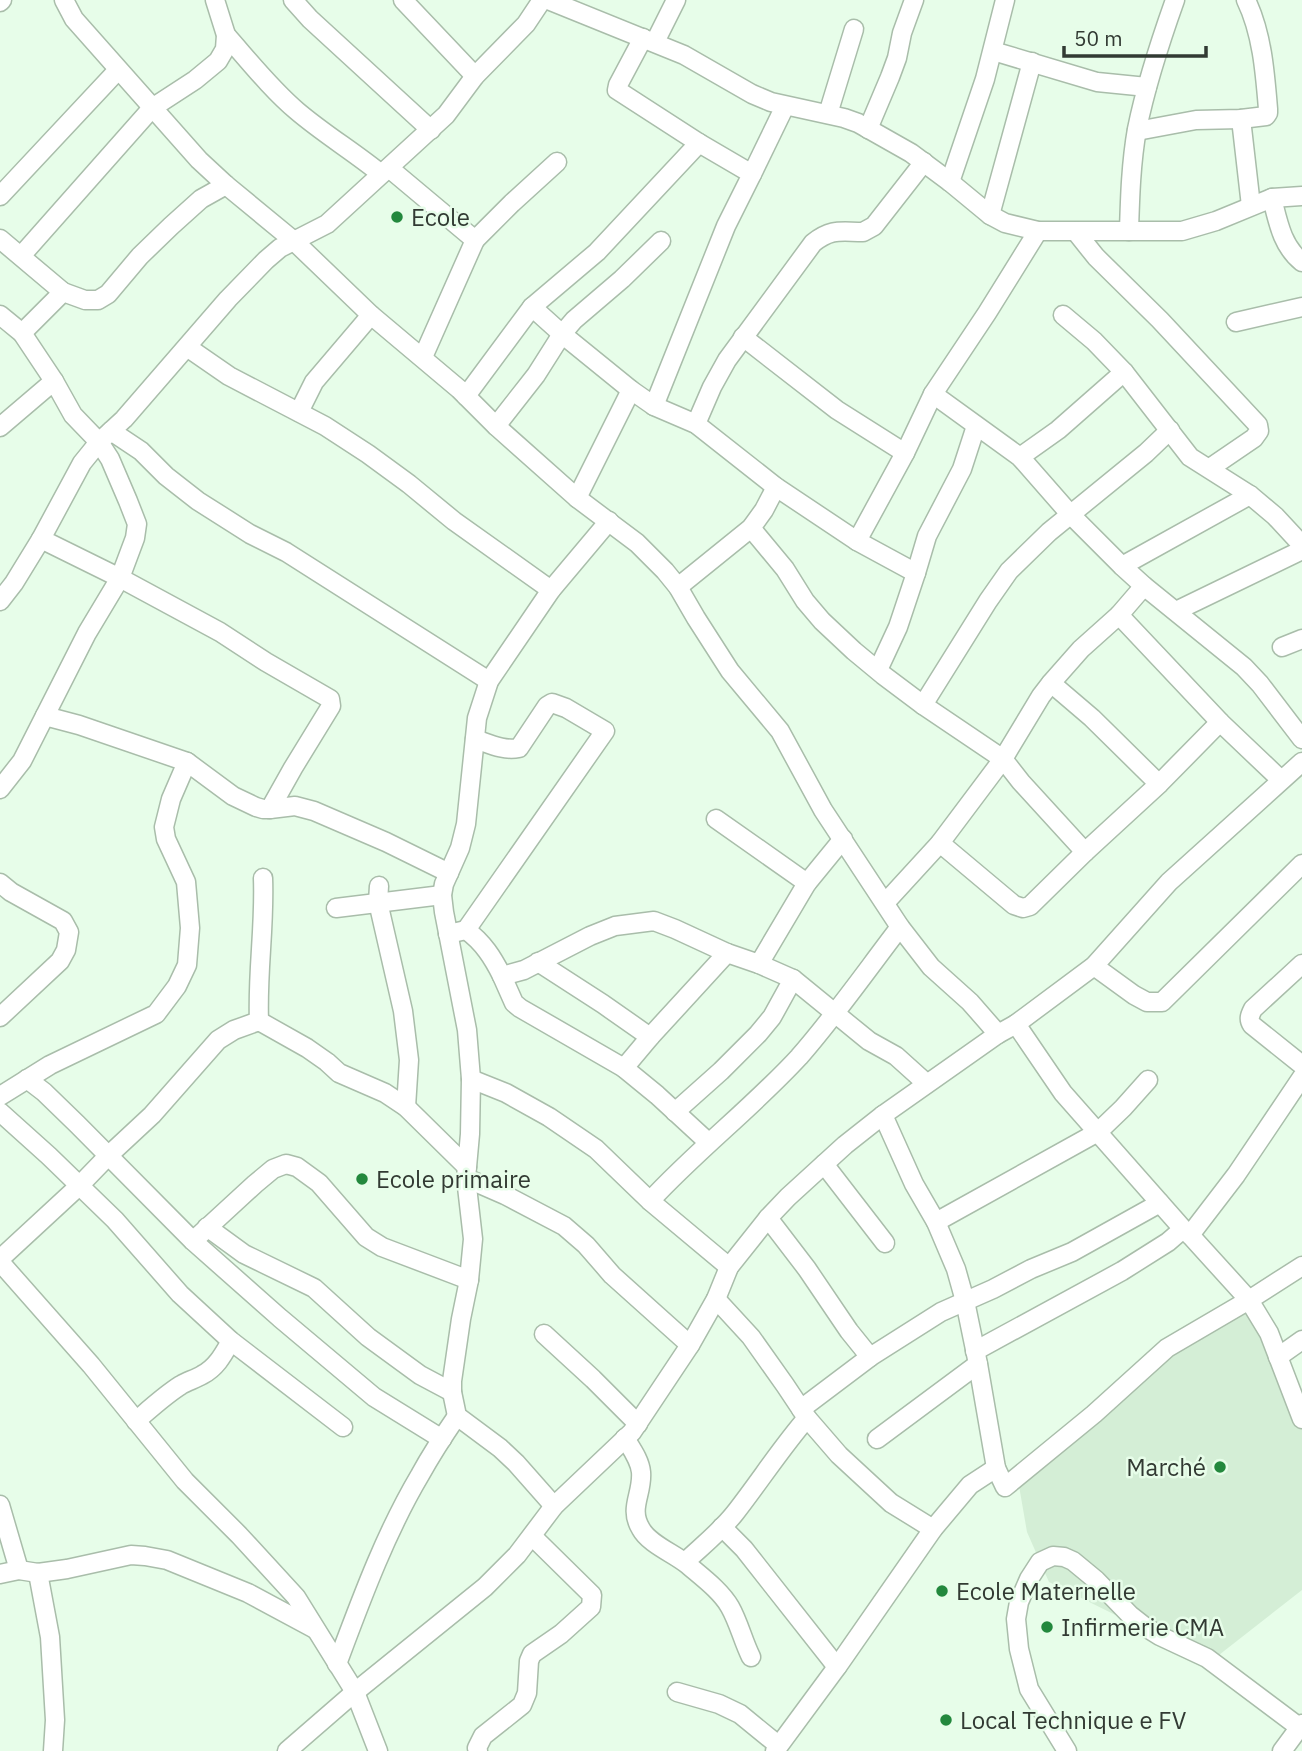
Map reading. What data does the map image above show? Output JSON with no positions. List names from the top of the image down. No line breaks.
{"places":["Ecole","Ecole primaire","Marché","Ecole Maternelle","Infirmerie CMA","Local Technique e FV"],"scale_bar":"50 m"}
